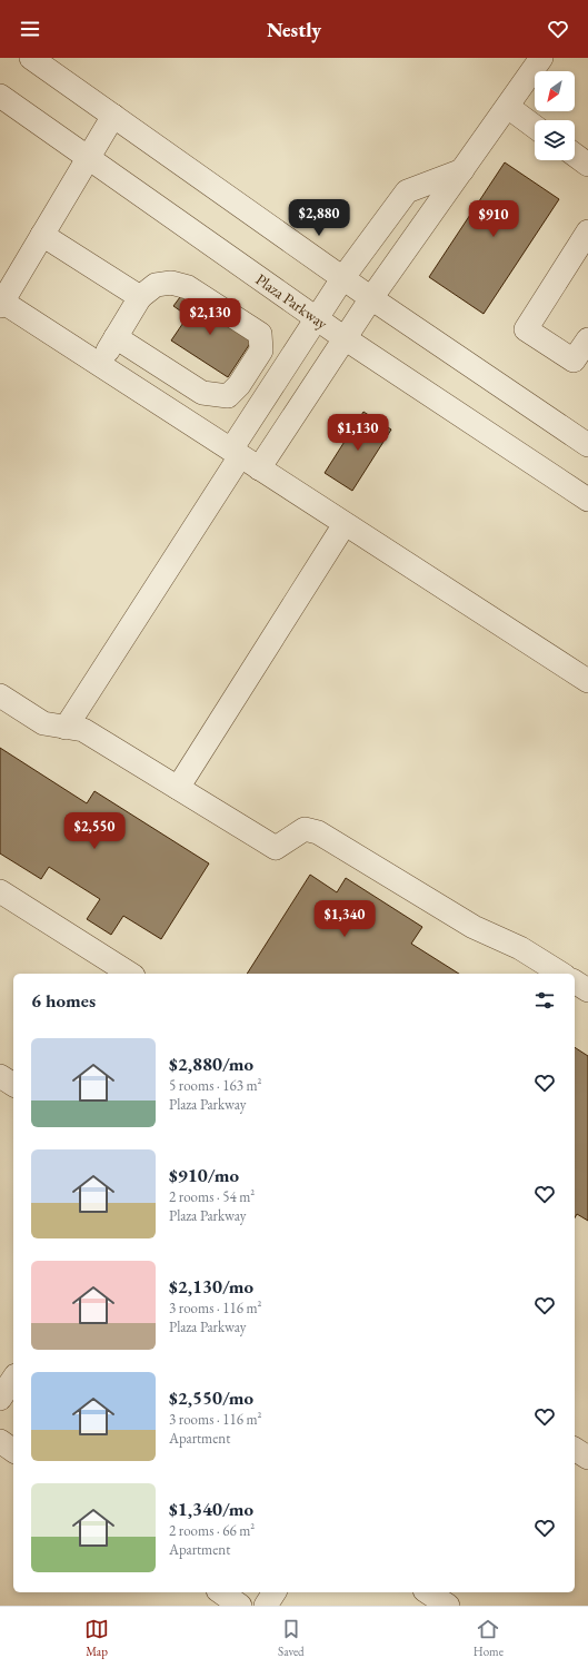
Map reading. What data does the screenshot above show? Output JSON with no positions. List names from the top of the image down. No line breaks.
{"streets":{"street":["Plaza Parkway"]},"north":"bottom left","page":{"header":"Nestly","price":["$2,880","$910","$2,130","$1,130","$2,550","$1,340"],"heading":"6 homes","list":[{"name":"$2,880/mo","note":"5 rooms · 163 m² · Plaza Parkway"},{"name":"$910/mo","note":"2 rooms · 54 m² · Plaza Parkway"},{"name":"$2,130/mo","note":"3 rooms · 116 m² · Plaza Parkway"},{"name":"$2,550/mo","note":"3 rooms · 116 m² · Apartment"},{"name":"$1,340/mo","note":"2 rooms · 66 m² · Apartment"}],"tabs":["Map","Saved","Home"]}}
